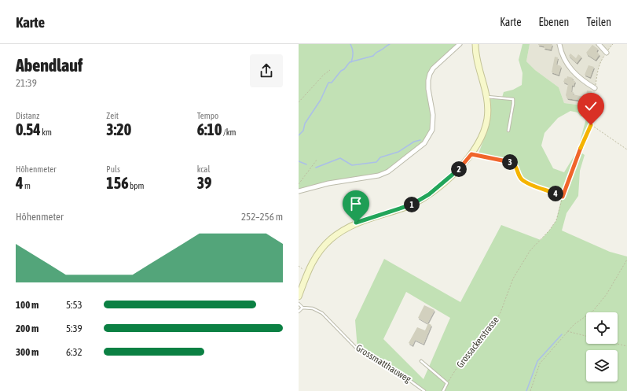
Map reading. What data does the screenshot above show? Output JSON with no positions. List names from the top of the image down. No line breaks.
{"streets":{"lane":["Grossmatthauweg"],"path":["Grossackerstrasse"]},"page":{"header":"Karte","nav":["Karte","Ebenen","Teilen"],"heading":["Abendlauf","21:39"],"stats":[["Distanz","0.54 km"],["Zeit","3:20"],["Tempo","6:10 /km"],["Höhenmeter","4 m"],["Puls","156 bpm"],["kcal","39"]],"pins":["3","2","4","1"],"chart":["Höhenmeter","252–256 m"],"list":[{"name":"100 m","note":"5:53"},{"name":"200 m","note":"5:39"},{"name":"300 m","note":"6:32"}]}}
